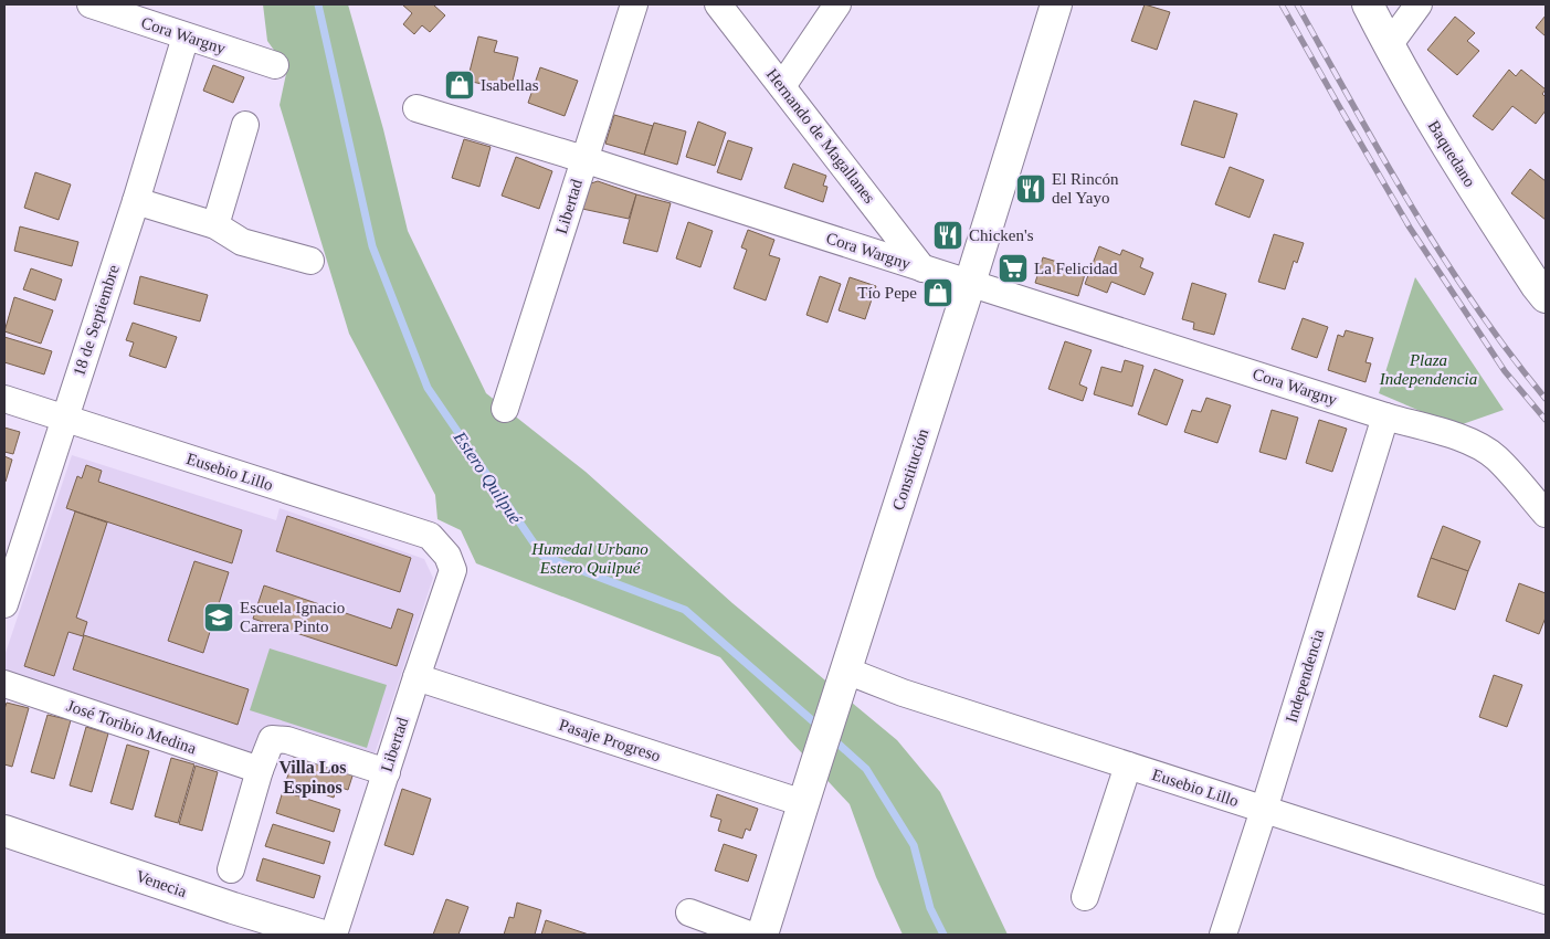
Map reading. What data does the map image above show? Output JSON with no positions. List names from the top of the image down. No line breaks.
{"streets":{"street":["Cora Wargny","Hernando de Magallanes","Baquedano","Libertad","18 de Septiembre","Constitución","Eusebio Lillo","Independencia","José Toribio Medina","Pasaje Progreso","Venecia"]},"crossings":[["Cora Wargny","Hernando de Magallanes"],["Cora Wargny","Libertad"],["Cora Wargny","18 de Septiembre"],["Cora Wargny","Constitución"],["Cora Wargny","Independencia"],["Libertad","Eusebio Lillo"],["Libertad","Pasaje Progreso"],["18 de Septiembre","Eusebio Lillo"],["Constitución","Eusebio Lillo"],["Constitución","Pasaje Progreso"],["Eusebio Lillo","Independencia"]],"districts":["Villa Los Espinos"],"water":["Estero Quilpué"],"parks":["Plaza Independencia","Humedal Urbano Estero Quilpué"],"places":{"shop":["Isabellas","Tío Pepe"],"restaurant":["El Rincón del Yayo","Chicken's"],"supermarket":["La Felicidad"],"school or university":["Escuela Ignacio Carrera Pinto"]}}
